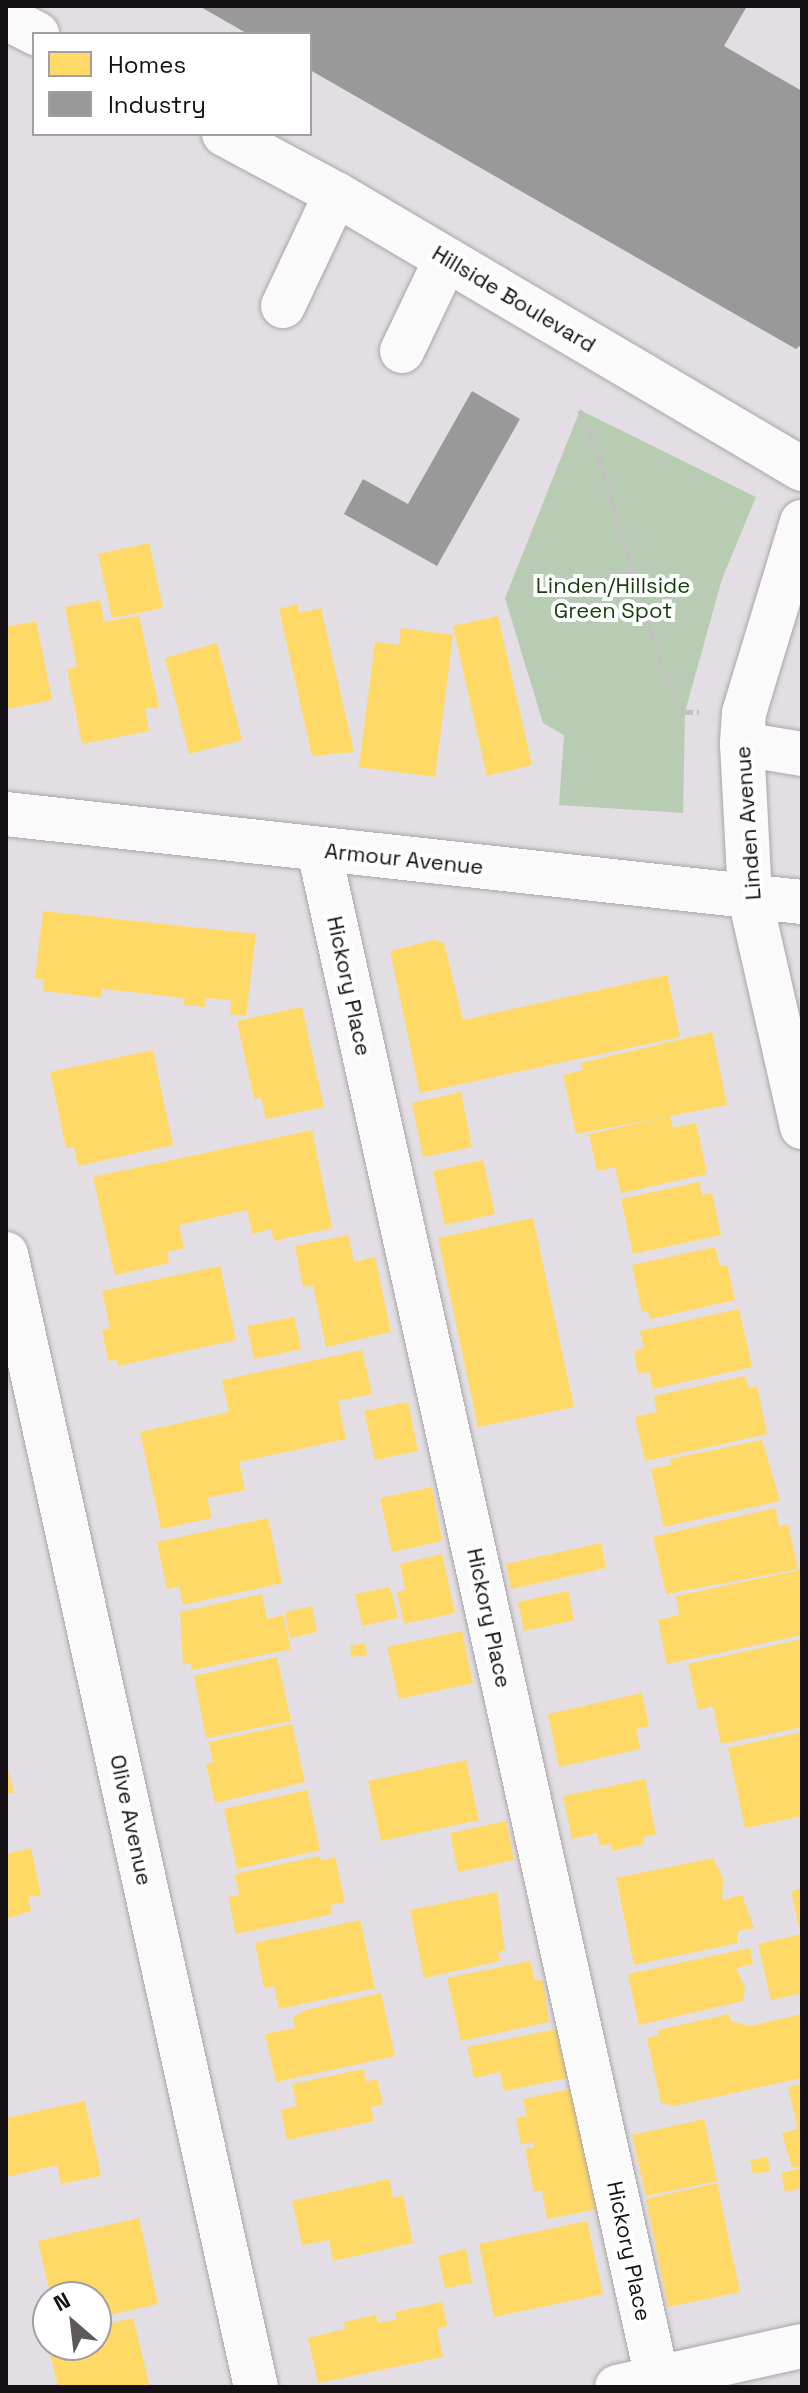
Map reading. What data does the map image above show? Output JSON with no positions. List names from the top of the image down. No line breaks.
{"streets":{"street":["Hillside Boulevard","Linden Avenue","Armour Avenue","Hickory Place","Olive Avenue"]},"crossings":[["Linden Avenue","Armour Avenue"],["Armour Avenue","Hickory Place"]],"parks":["Linden/Hillside Green Spot"],"legend":["Homes","Industry"],"north":"top left"}
